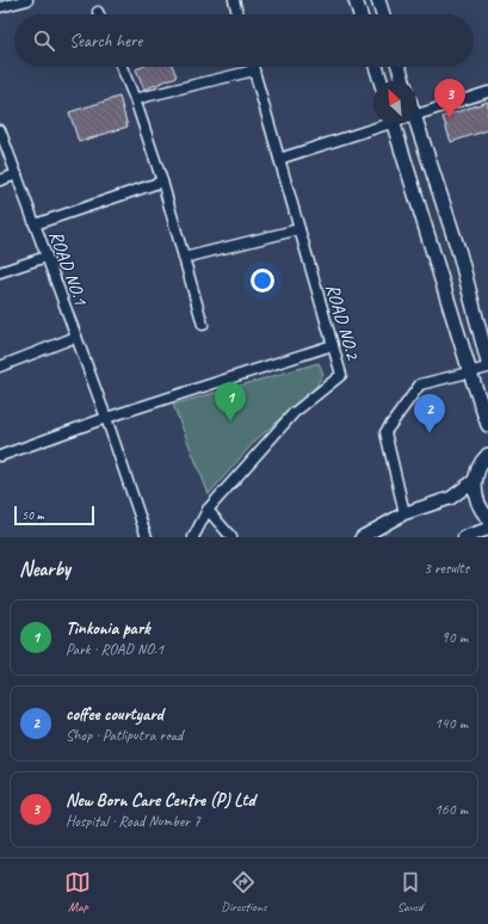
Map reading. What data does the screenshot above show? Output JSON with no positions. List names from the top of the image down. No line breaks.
{"streets":{"street":["ROAD NO.1","ROAD NO.2"]},"scale_bar":"50 m","north":"top left","page":{"search":"Search here","pins":["3","1","2"],"scale":"50 m","heading":["Nearby","3 results"],"list":[{"mark":"1","name":"Tinkonia park","note":"Park · ROAD NO.1","value":"90 m"},{"mark":"2","name":"coffee courtyard","note":"Shop · Patliputra road","value":"140 m"},{"mark":"3","name":"New Born Care Centre (P) Ltd","note":"Hospital · Road Number 7","value":"160 m"}],"nav":["Map","Directions","Saved"]}}
